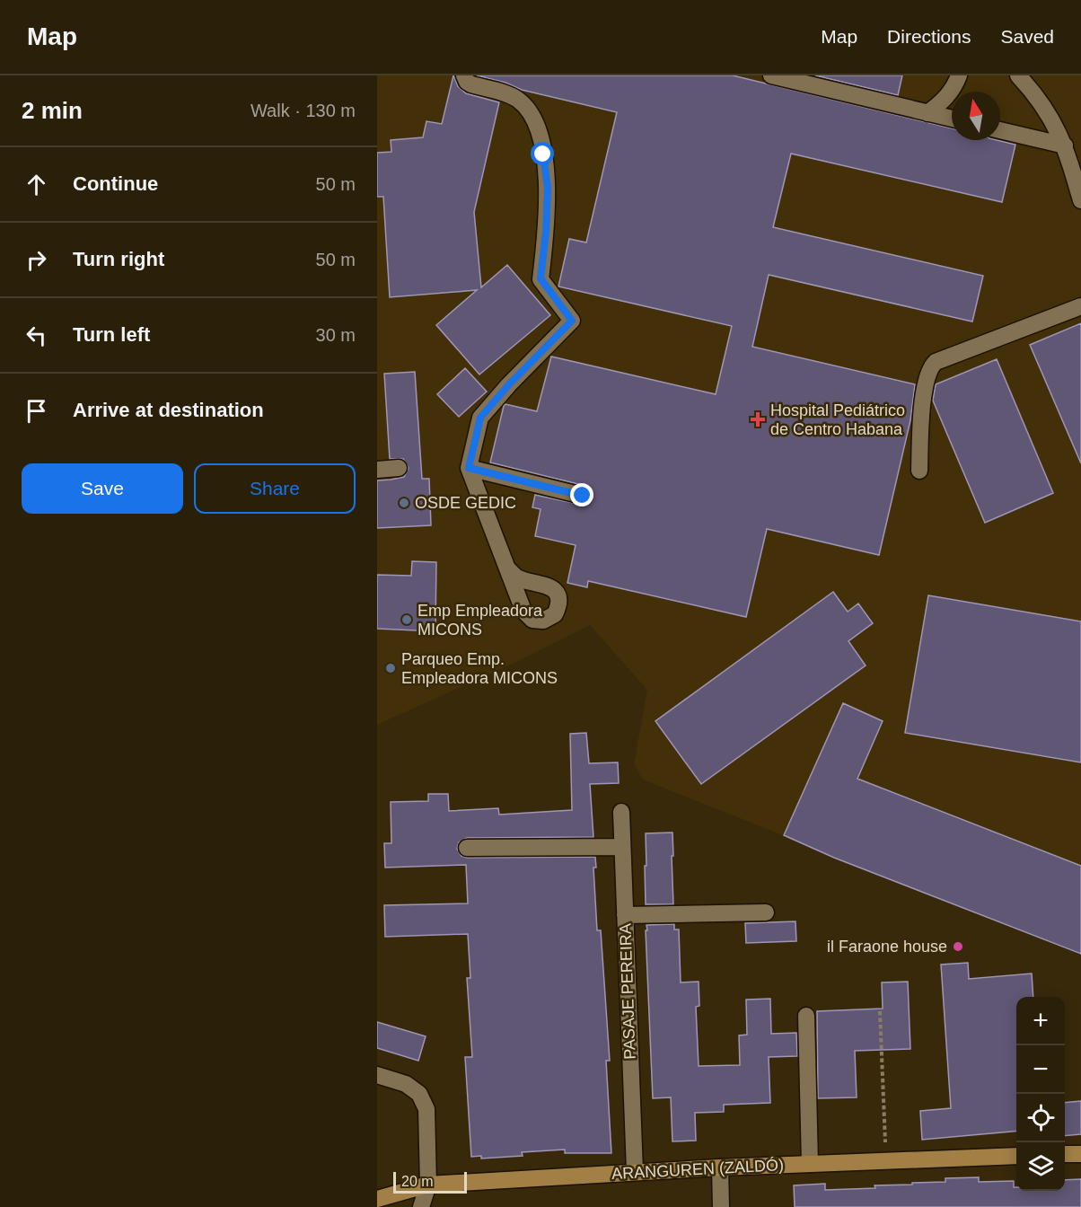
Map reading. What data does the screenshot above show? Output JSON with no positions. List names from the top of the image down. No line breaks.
{"streets":{"main road":["ARANGUREN (ZALDÓ)"],"street":["PASAJE PEREIRA"]},"crossings":[["PASAJE PEREIRA","ARANGUREN (ZALDÓ)"]],"places":{"health":["Hospital Pediátrico de Centro Habana"],"other":["OSDE GEDIC","Emp Empleadora MICONS","Parqueo Emp. Empleadora MICONS","il Faraone house"]},"scale_bar":"20 m","north":"top","page":{"header":"Map","nav":["Map","Directions","Saved"],"heading":["2 min","Walk · 130 m"],"list":[["Continue","50 m"],["Turn right","50 m"],["Turn left","30 m"],"Arrive at destination"],"buttons":["Save","Share"],"map_buttons":["+","−"],"scale":"20 m"}}
